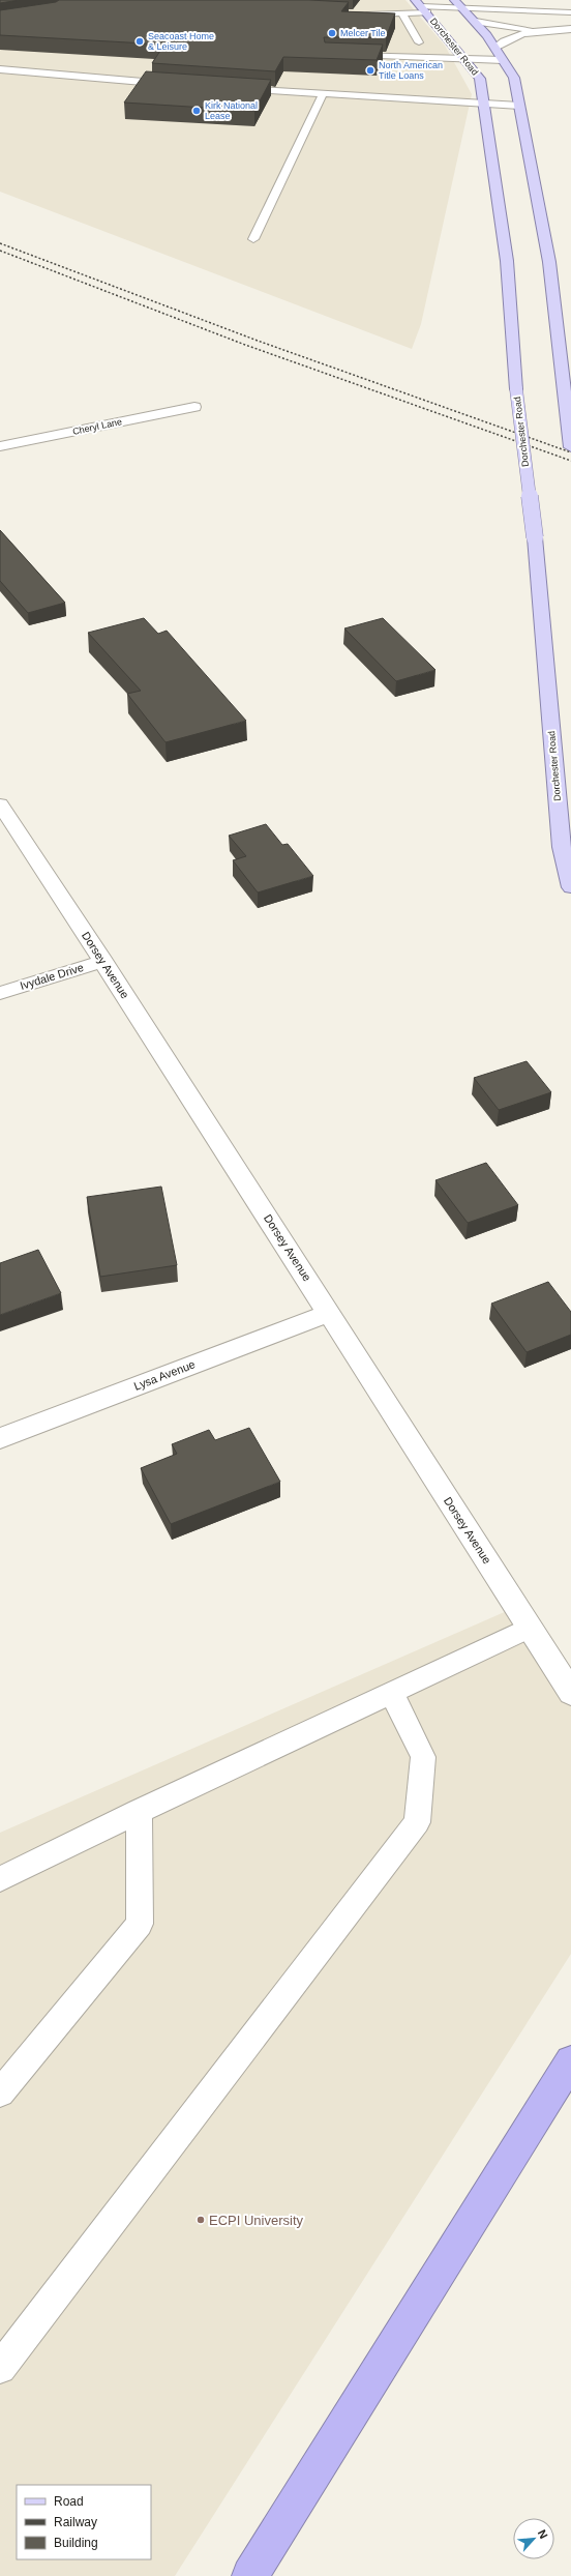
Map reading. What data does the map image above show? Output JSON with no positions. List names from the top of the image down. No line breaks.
{"streets":{"main road":["Dorchester Road"],"street":["Cheryl Lane","Dorsey Avenue","Ivydale Drive","Lysa Avenue"]},"crossings":[["Dorsey Avenue","Ivydale Drive"],["Dorsey Avenue","Lysa Avenue"]],"places":["Melcer Tile","Seacoast Home & Leisure","North American Title Loans","Kirk National Lease","ECPI University"],"legend":["Road","Railway","Building"],"north":"top right"}
